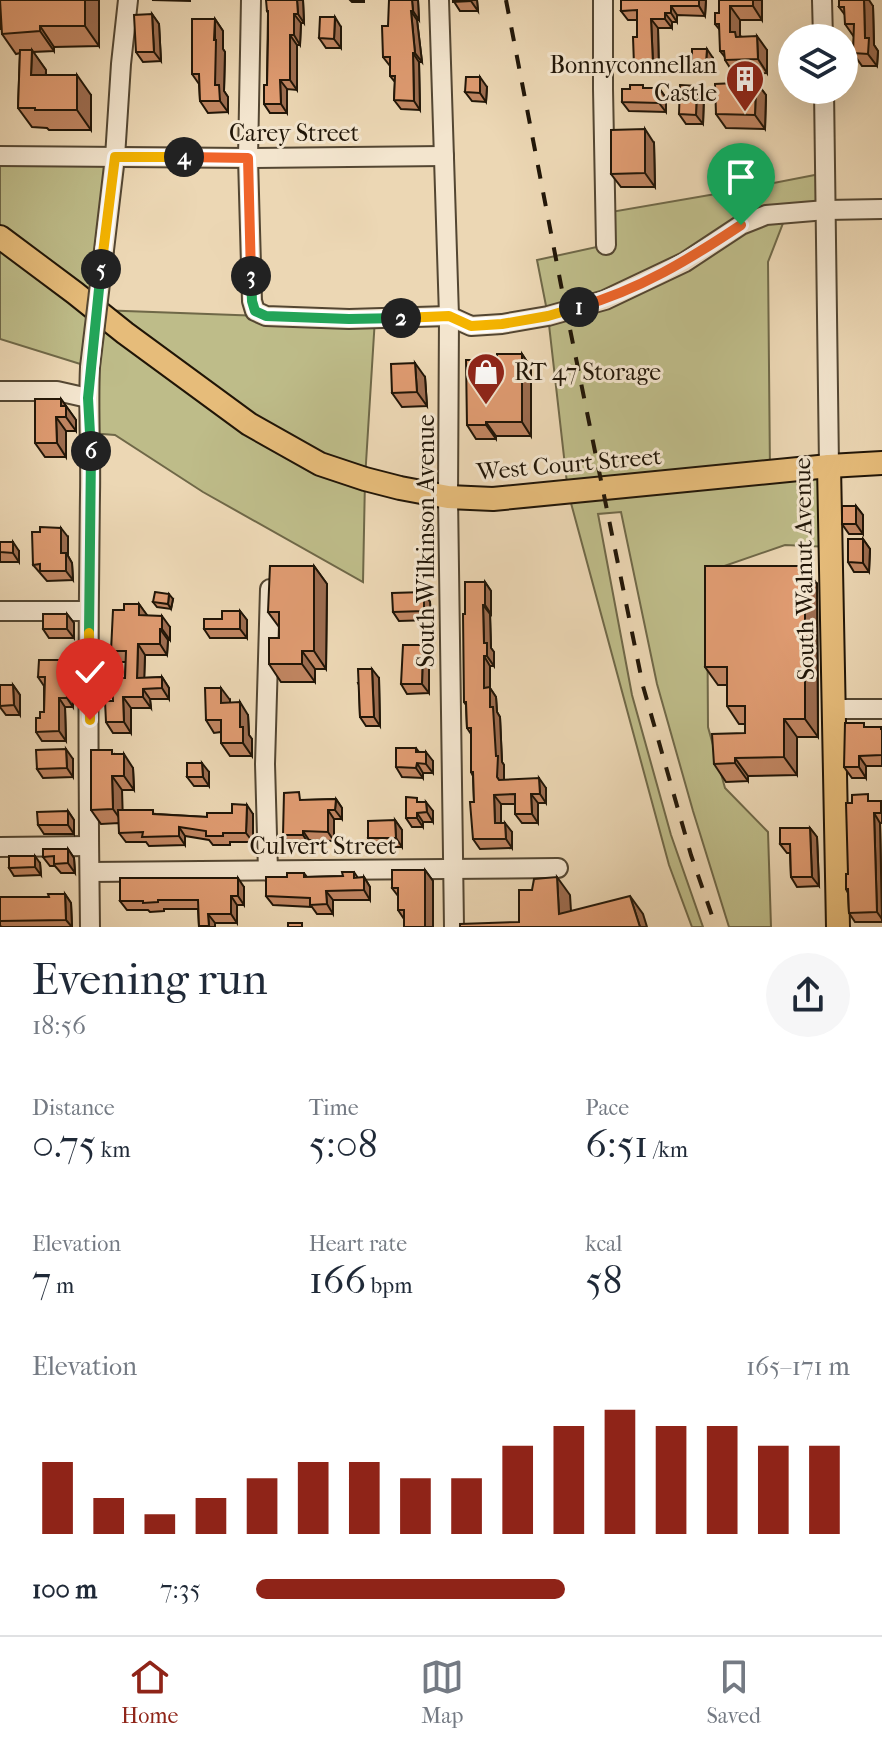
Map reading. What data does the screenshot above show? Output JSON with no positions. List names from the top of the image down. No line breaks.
{"streets":{"main road":["West Court Street","South Walnut Avenue"],"street":["Carey Street","South Wilkinson Avenue","Culvert Street"]},"crossings":[["Carey Street","South Wilkinson Avenue"],["West Court Street","South Wilkinson Avenue"],["West Court Street","South Walnut Avenue"],["South Wilkinson Avenue","Culvert Street"]],"places":{"building":["Bonnyconnellan Castle"],"shop":["RT 47 Storage"]},"page":{"pins":["4","5","3","1","2","6"],"heading":["Evening run","18:56"],"stats":[["Distance","0.75 km"],["Time","5:08"],["Pace","6:51 /km"],["Elevation","7 m"],["Heart rate","166 bpm"],["kcal","58"]],"chart":["Elevation","165–171 m"],"list":[{"name":"100 m","note":"7:35"}],"tabs":["Home","Map","Saved"]}}
